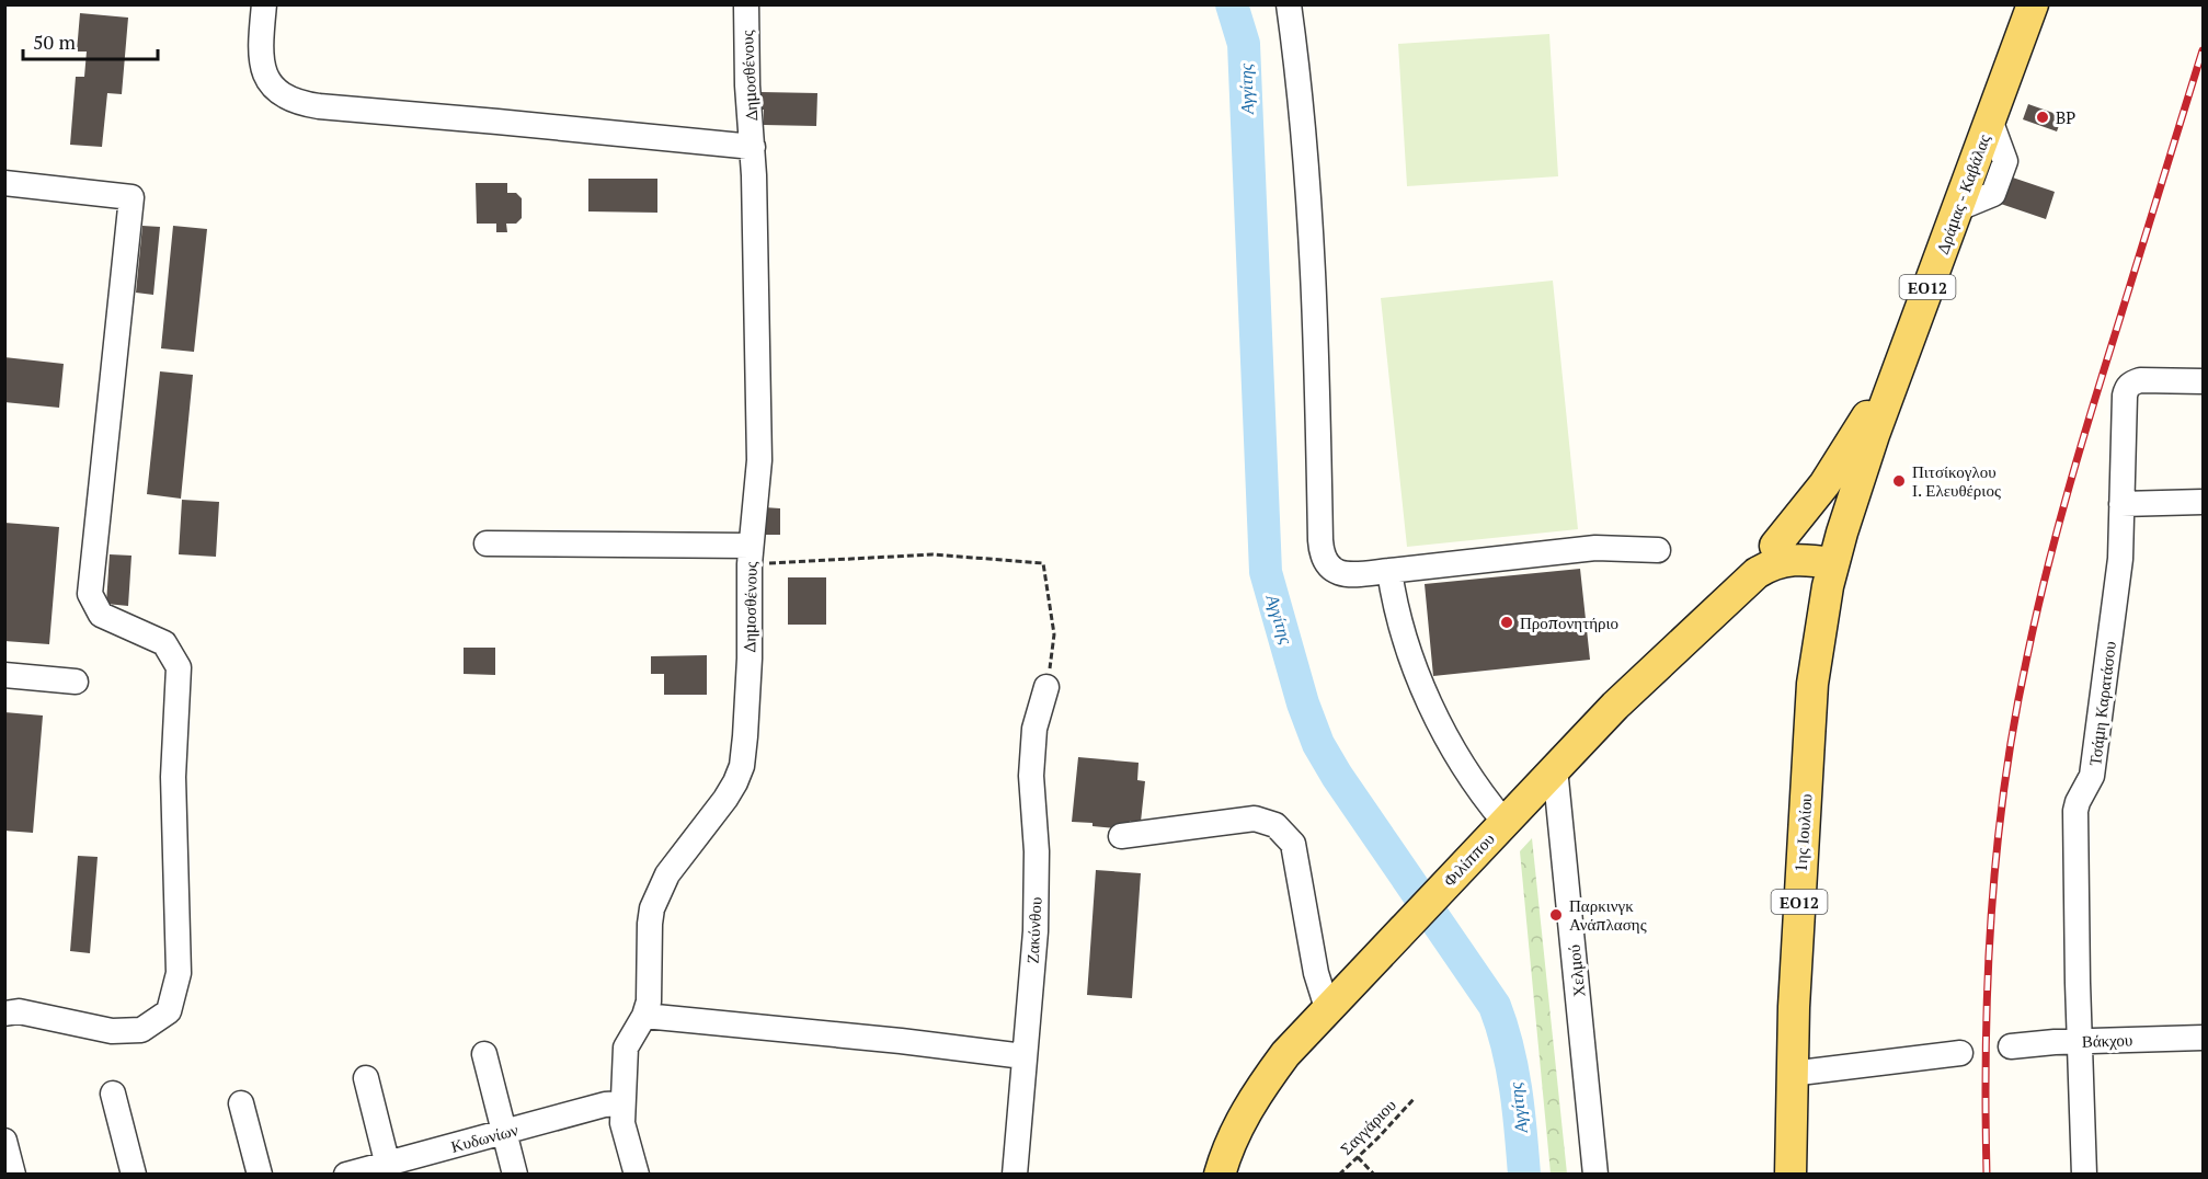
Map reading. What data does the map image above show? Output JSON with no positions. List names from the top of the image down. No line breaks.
{"streets":{"main road":["Δράμας - Καβάλας","ΕΟ12","1ης Ιουλίου","Φιλίππου"],"street":["Δημοσθένους","Τσάμη Καρατάσου","Ζακύνθου","Χελμού","Βάκχου","Κυδωνίων"],"path":["Σαγγάριου"]},"crossings":[["Δημοσθένους","Κυδωνίων"],["Δράμας - Καβάλας","1ης Ιουλίου"],["Δράμας - Καβάλας","Φιλίππου"],["Τσάμη Καρατάσου","Βάκχου"],["1ης Ιουλίου","Φιλίππου"],["Φιλίππου","Χελμού"]],"water":["Αγγίτης"],"places":["BP","Πιτσίκογλου Ι. Ελευθέριος","Προπονητήριο","Παρκινγκ Ανάπλασης"],"scale_bar":"50 m"}
